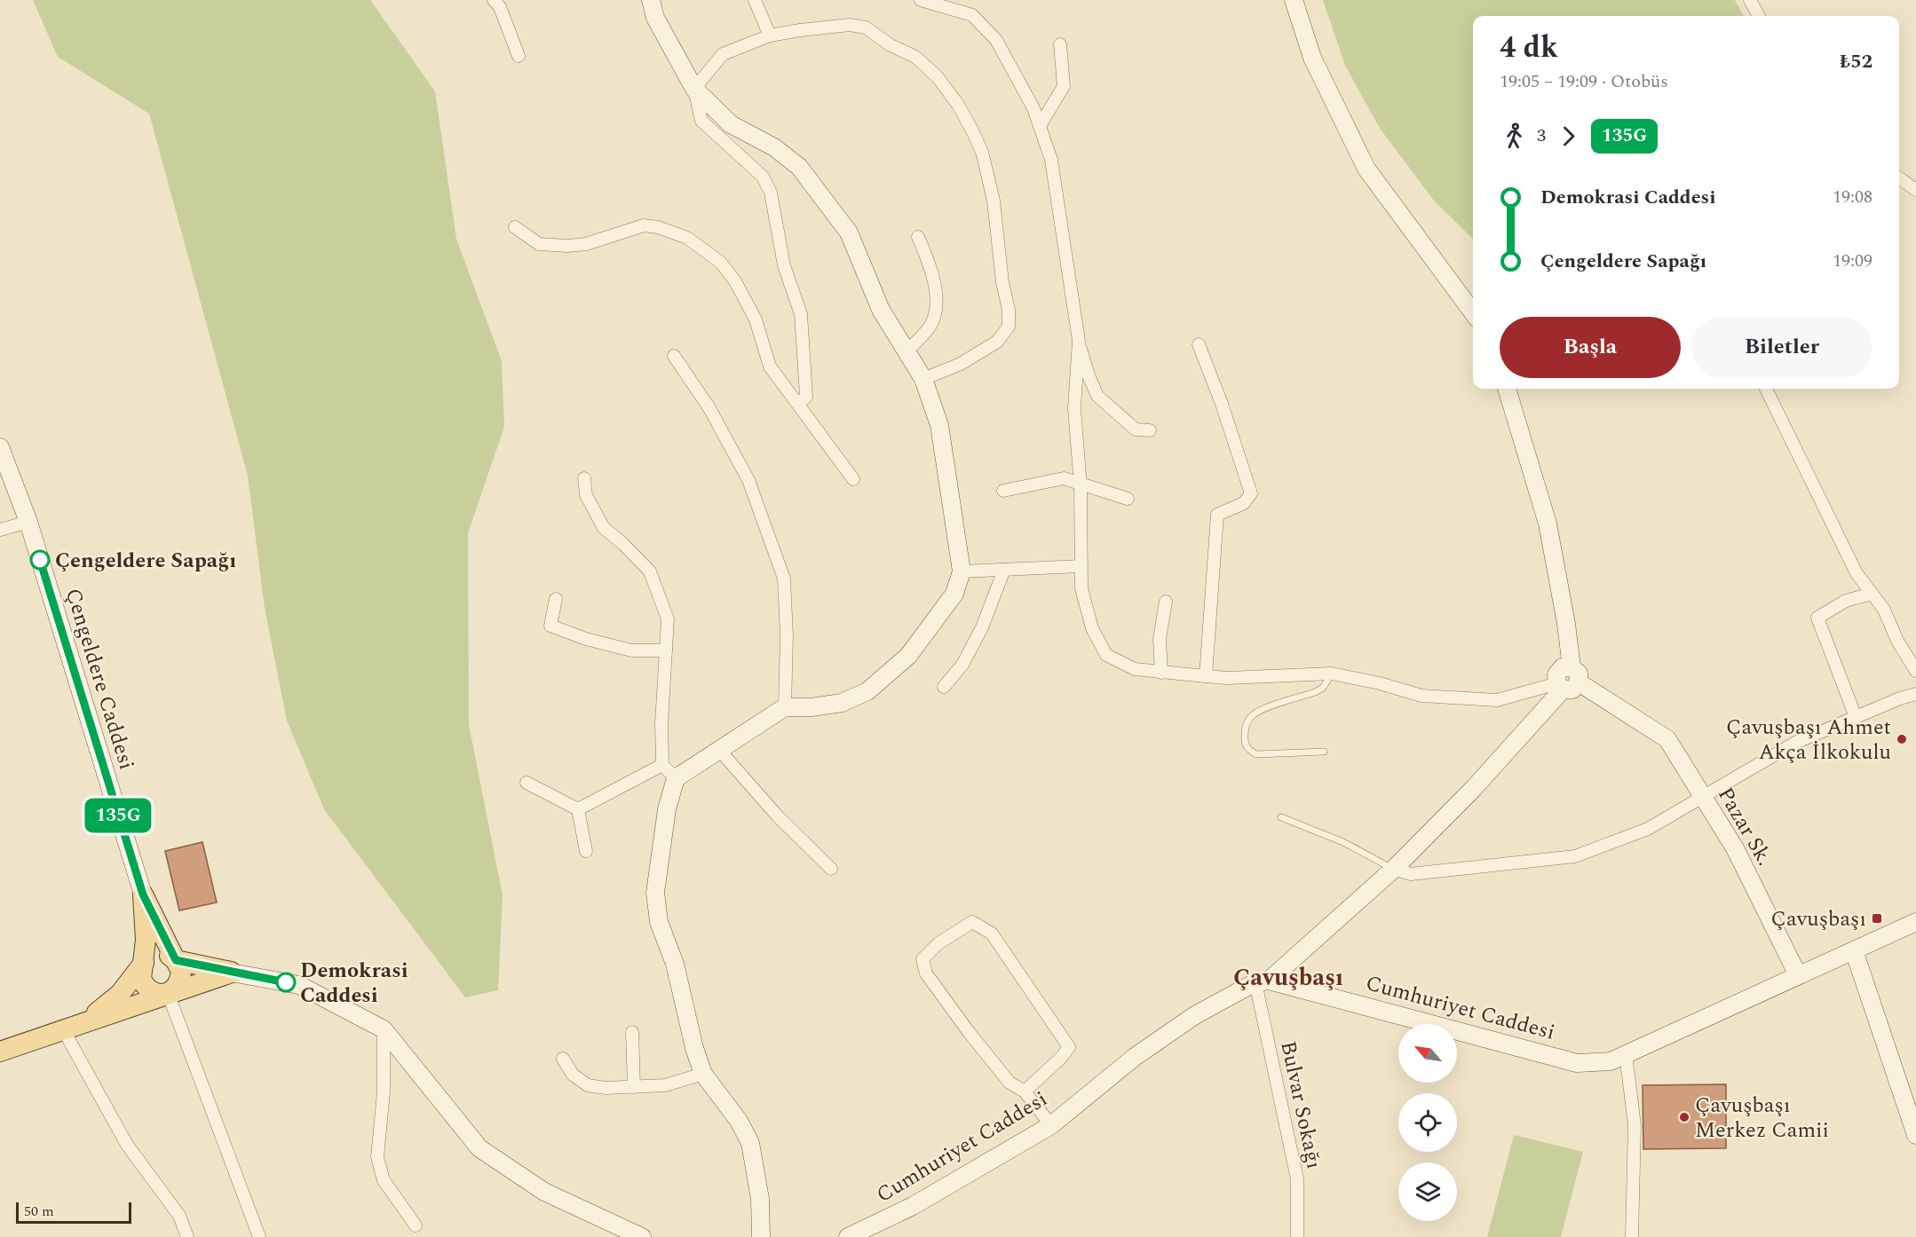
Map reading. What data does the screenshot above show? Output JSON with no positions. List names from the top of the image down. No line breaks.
{"streets":{"main road":["Çengeldere Caddesi","Pazar Sk.","Cumhuriyet Caddesi"],"street":["Bulvar Sokağı"]},"crossings":[["Pazar Sk.","Cumhuriyet Caddesi"],["Cumhuriyet Caddesi","Bulvar Sokağı"]],"districts":["Çavuşbaşı"],"places":{"other":["Çengeldere Sapağı","Çavuşbaşı Ahmet Akça İlkokulu","Demokrasi Caddesi","Çavuşbaşı Merkez Camii"],"transit":["Çavuşbaşı"]},"lines":["bus line 135G"],"scale_bar":"50 m","north":"top left","page":{"on_map":"135G","heading":["4 dk","19:05 – 19:09 · Otobüs","₺52"],"legs":["3","135G"],"list":[{"name":"Demokrasi Caddesi","value":"19:08"},{"name":"Çengeldere Sapağı","value":"19:09"}],"buttons":["Başla","Biletler"],"scale":"50 m"}}
